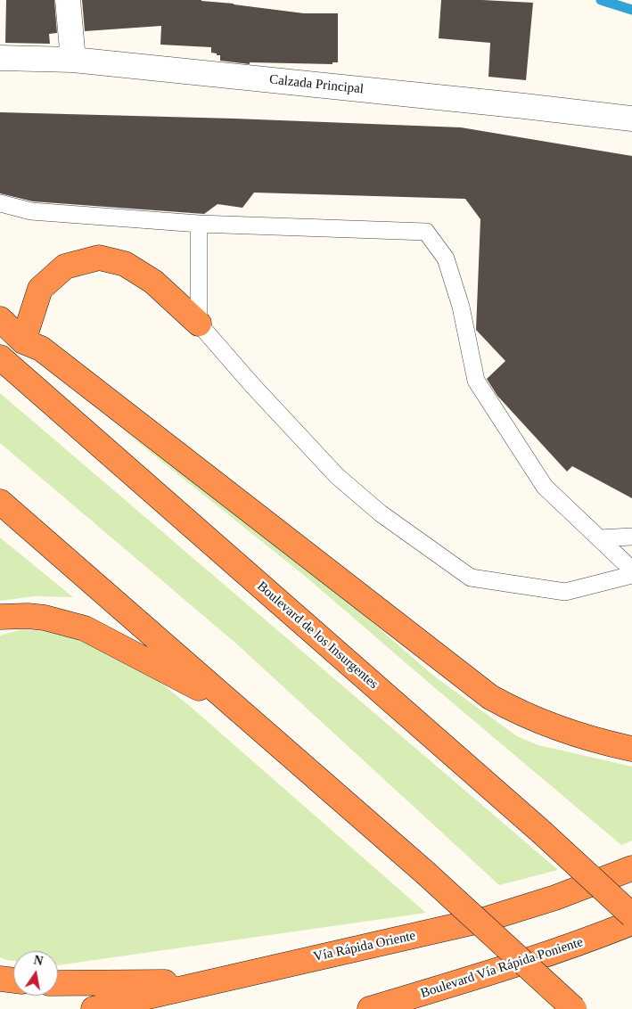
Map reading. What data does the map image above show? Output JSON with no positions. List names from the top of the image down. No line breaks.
{"streets":{"highway":["Boulevard de los Insurgentes","Vía Rápida Oriente","Boulevard Vía Rápida Poniente"],"street":["Calzada Principal"]},"north":"top"}
